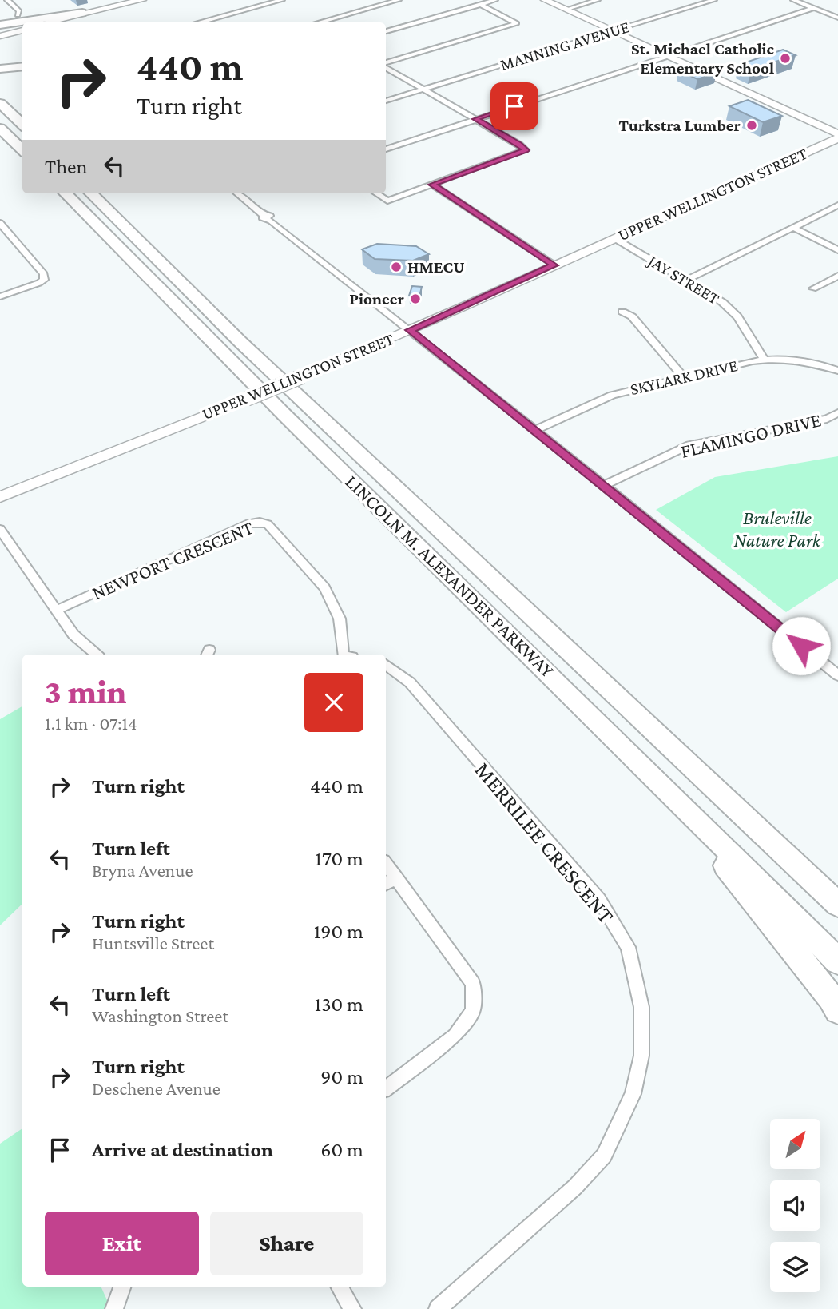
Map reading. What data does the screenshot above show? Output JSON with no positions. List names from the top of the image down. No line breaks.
{"streets":{"highway":["LINCOLN M. ALEXANDER PARKWAY"],"main road":["UPPER WELLINGTON STREET"],"street":["MANNING AVENUE","JAY STREET","SKYLARK DRIVE","FLAMINGO DRIVE","NEWPORT CRESCENT","MERRILEE CRESCENT"]},"crossings":[["UPPER WELLINGTON STREET","JAY STREET"],["JAY STREET","SKYLARK DRIVE"]],"parks":["Bruleville Nature Park"],"places":["St. Michael Catholic Elementary School","Turkstra Lumber","HMECU","Pioneer"],"north":"top right","page":{"turn":["440 m","Turn right"],"then":"Then","heading":["3 min","1.1 km · 07:14"],"list":[{"name":"Turn right","value":"440 m"},{"name":"Turn left","note":"Bryna Avenue","value":"170 m"},{"name":"Turn right","note":"Huntsville Street","value":"190 m"},{"name":"Turn left","note":"Washington Street","value":"130 m"},{"name":"Turn right","note":"Deschene Avenue","value":"90 m"},{"name":"Arrive at destination","value":"60 m"}],"buttons":["Exit","Share"]}}
